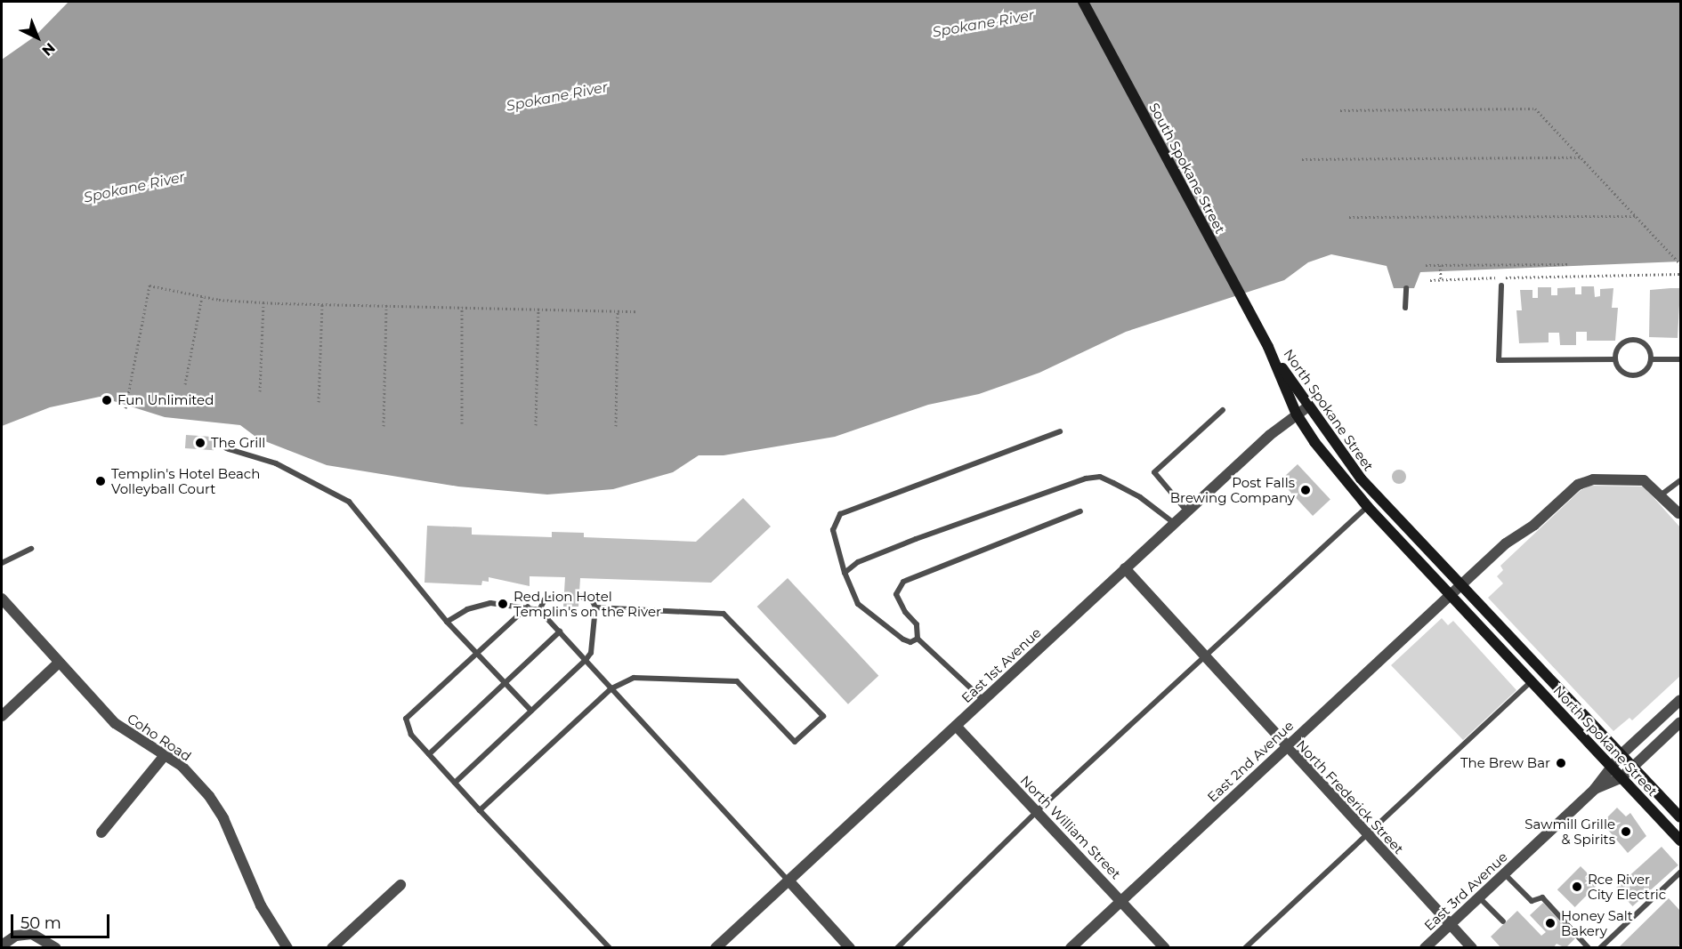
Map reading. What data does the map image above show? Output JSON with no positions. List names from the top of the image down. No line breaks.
{"streets":{"main road":["South Spokane Street","North Spokane Street"],"street":["East 1st Avenue","Coho Road","East 2nd Avenue","North Frederick Street","North William Street","East 3rd Avenue"]},"crossings":[["South Spokane Street","North Spokane Street"],["North Spokane Street","East 1st Avenue"],["North Spokane Street","East 2nd Avenue"],["North Spokane Street","East 3rd Avenue"],["East 1st Avenue","North Frederick Street"],["East 1st Avenue","North William Street"],["East 2nd Avenue","North Frederick Street"],["East 2nd Avenue","North William Street"],["North Frederick Street","East 3rd Avenue"]],"water":["Spokane River"],"places":["Fun Unlimited","The Grill","Templin's Hotel Beach Volleyball Court","Post Falls Brewing Company","Red Lion Hotel Templin's on the River","The Brew Bar","Sawmill Grille & Spirits","Rce River City Electric","Honey Salt Bakery"],"scale_bar":"50 m","north":"bottom right"}
